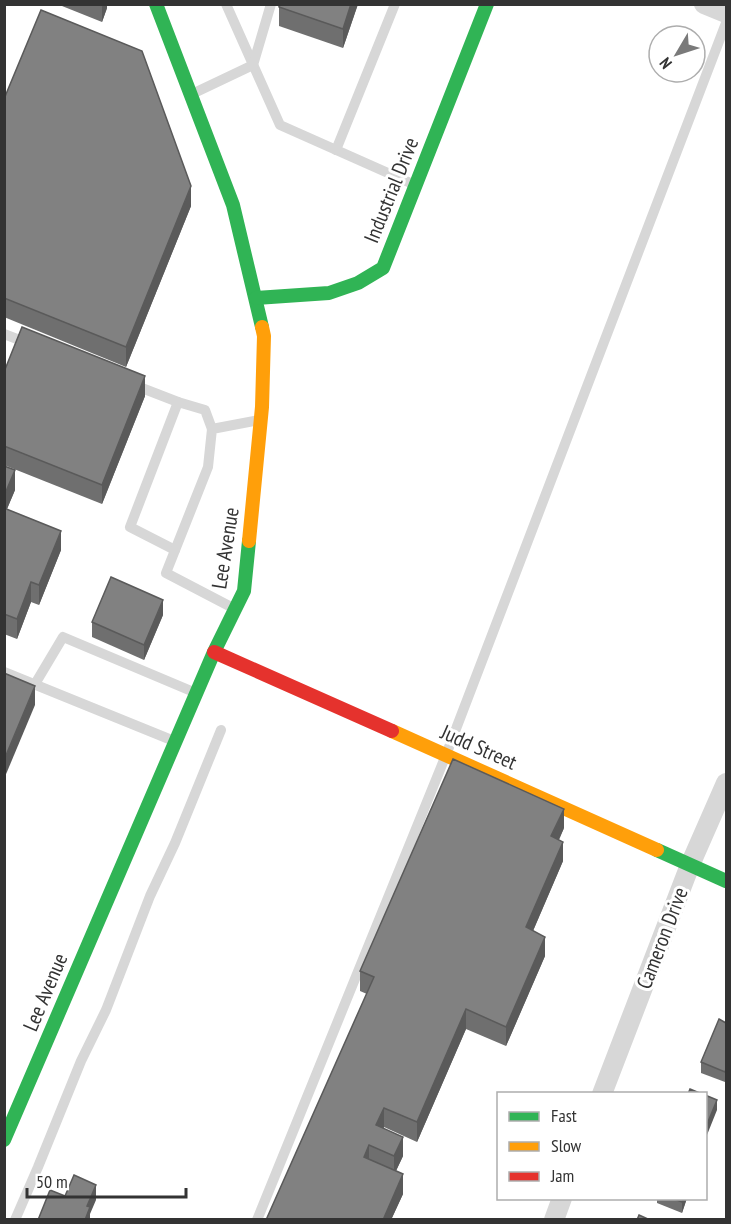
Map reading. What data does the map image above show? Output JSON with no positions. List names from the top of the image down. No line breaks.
{"streets":{"street":["Industrial Drive","Lee Avenue","Judd Street","Cameron Drive"]},"crossings":[["Industrial Drive","Lee Avenue"],["Lee Avenue","Judd Street"],["Judd Street","Cameron Drive"]],"legend":["Fast","Slow","Jam"],"scale_bar":"50 m","north":"bottom left"}
